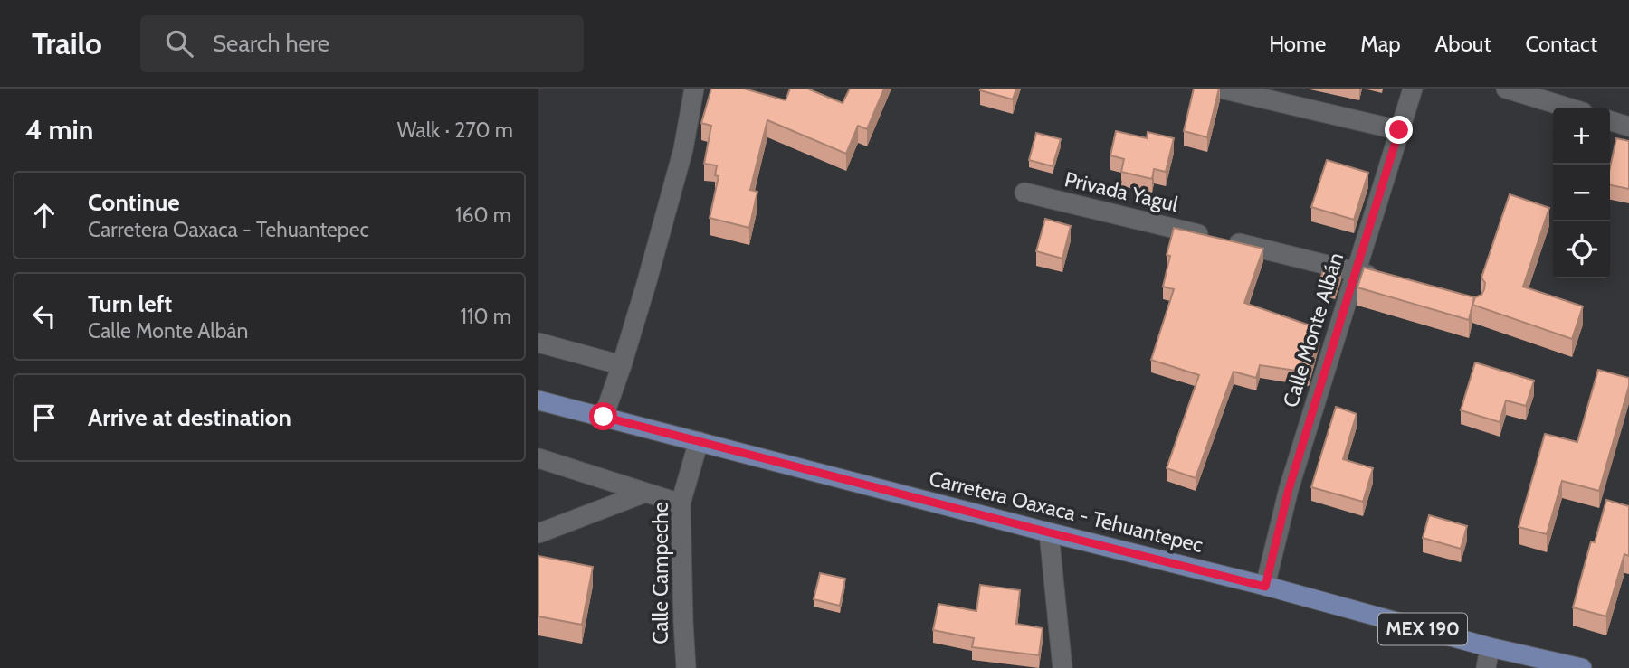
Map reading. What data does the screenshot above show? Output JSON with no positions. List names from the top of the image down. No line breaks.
{"streets":{"main road":["Carretera Oaxaca - Tehuantepec","MEX 190"],"street":["Privada Yagul","Calle Monte Albán","Calle Campeche"]},"crossings":[["Privada Yagul","Calle Monte Albán"],["Calle Monte Albán","Carretera Oaxaca - Tehuantepec"],["Carretera Oaxaca - Tehuantepec","Calle Campeche"]],"page":{"header":"Trailo","search":"Search here","nav":["Home","Map","About","Contact"],"heading":["4 min","Walk · 270 m"],"map_buttons":["+","−"],"list":[["Continue","Carretera Oaxaca - Tehuantepec","160 m"],["Turn left","Calle Monte Albán","110 m"],"Arrive at destination"]}}
